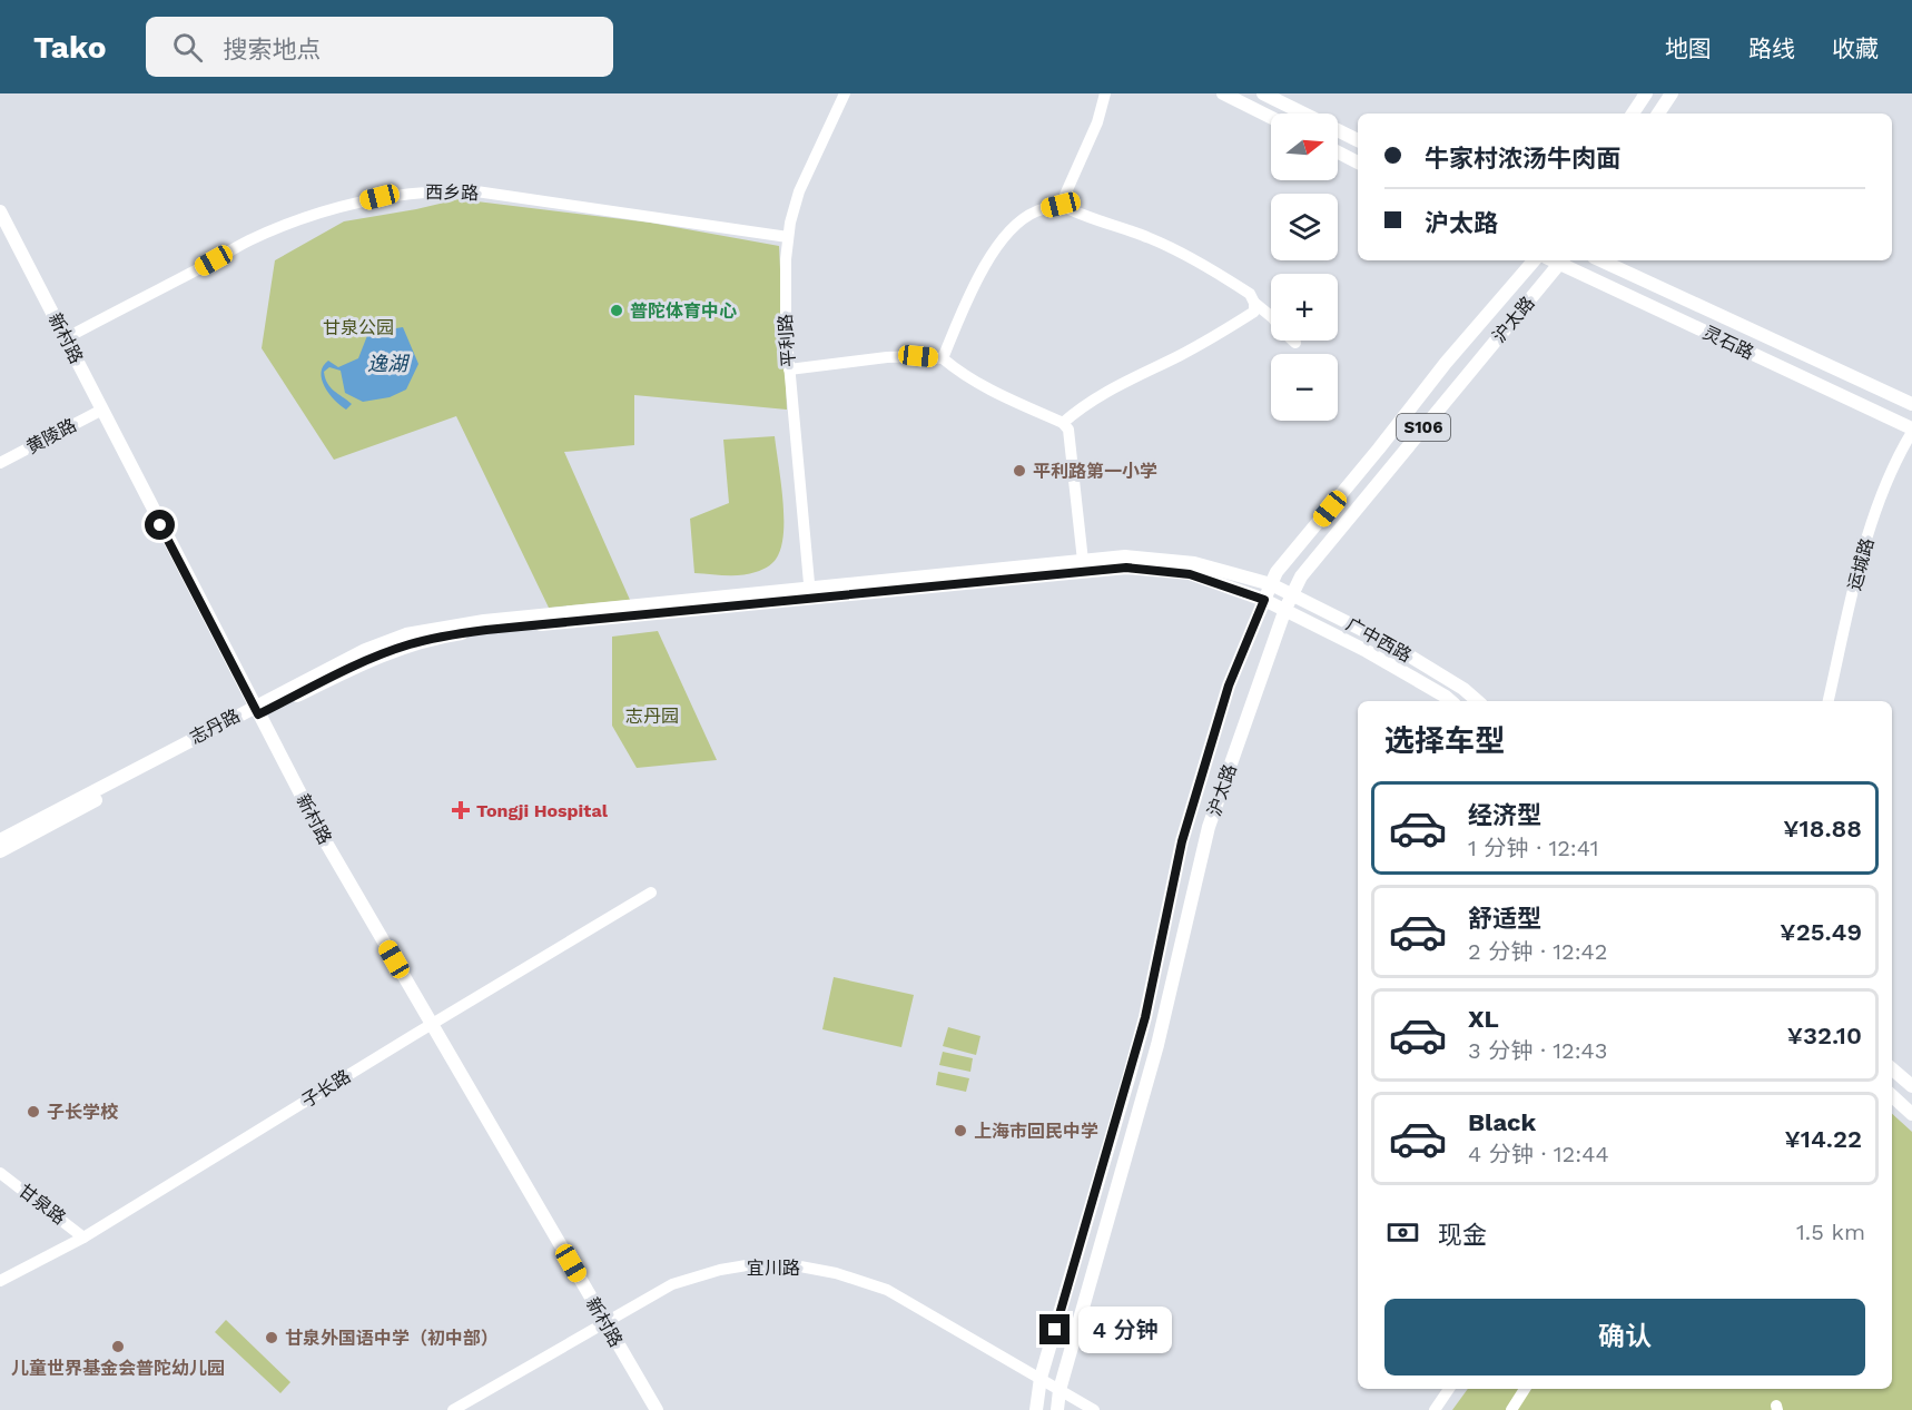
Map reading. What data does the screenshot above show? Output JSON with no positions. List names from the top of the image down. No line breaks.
{"streets":{"main road":["沪太路","新村路","灵石路","S106","广中西路","志丹路"],"street":["西乡路","平利路","黄陵路","运城路","子长路","甘泉路","宜川路"]},"crossings":[["西乡路","新村路"],["西乡路","平利路"],["沪太路","灵石路"],["沪太路","广中西路"],["沪太路","志丹路"],["沪太路","宜川路"],["新村路","黄陵路"],["新村路","志丹路"],["新村路","子长路"],["新村路","宜川路"],["平利路","志丹路"],["灵石路","运城路"],["广中西路","志丹路"],["子长路","甘泉路"]],"water":["逸湖"],"parks":["甘泉公园","志丹园"],"places":{"other":["普陀体育中心","平利路第一小学","子长学校","上海市回民中学","甘泉外国语中学（初中部）","儿童世界基金会普陀幼儿园"],"health":["Tongji Hospital"]},"north":"right","page":{"header":"Tako","search":"搜索地点","nav":["地图","路线","收藏"],"map_buttons":["+","−"],"banner":["牛家村浓汤牛肉面","沪太路"],"heading":"选择车型","list":[{"name":"经济型","note":"1 分钟 · 12:41","value":"¥18.88"},{"name":"舒适型","note":"2 分钟 · 12:42","value":"¥25.49"},{"name":"XL","note":"3 分钟 · 12:43","value":"¥32.10"},{"name":"Black","note":"4 分钟 · 12:44","value":"¥14.22"}],"pay":["现金","1.5 km"],"buttons":"确认","bubble":"4 分钟"}}
